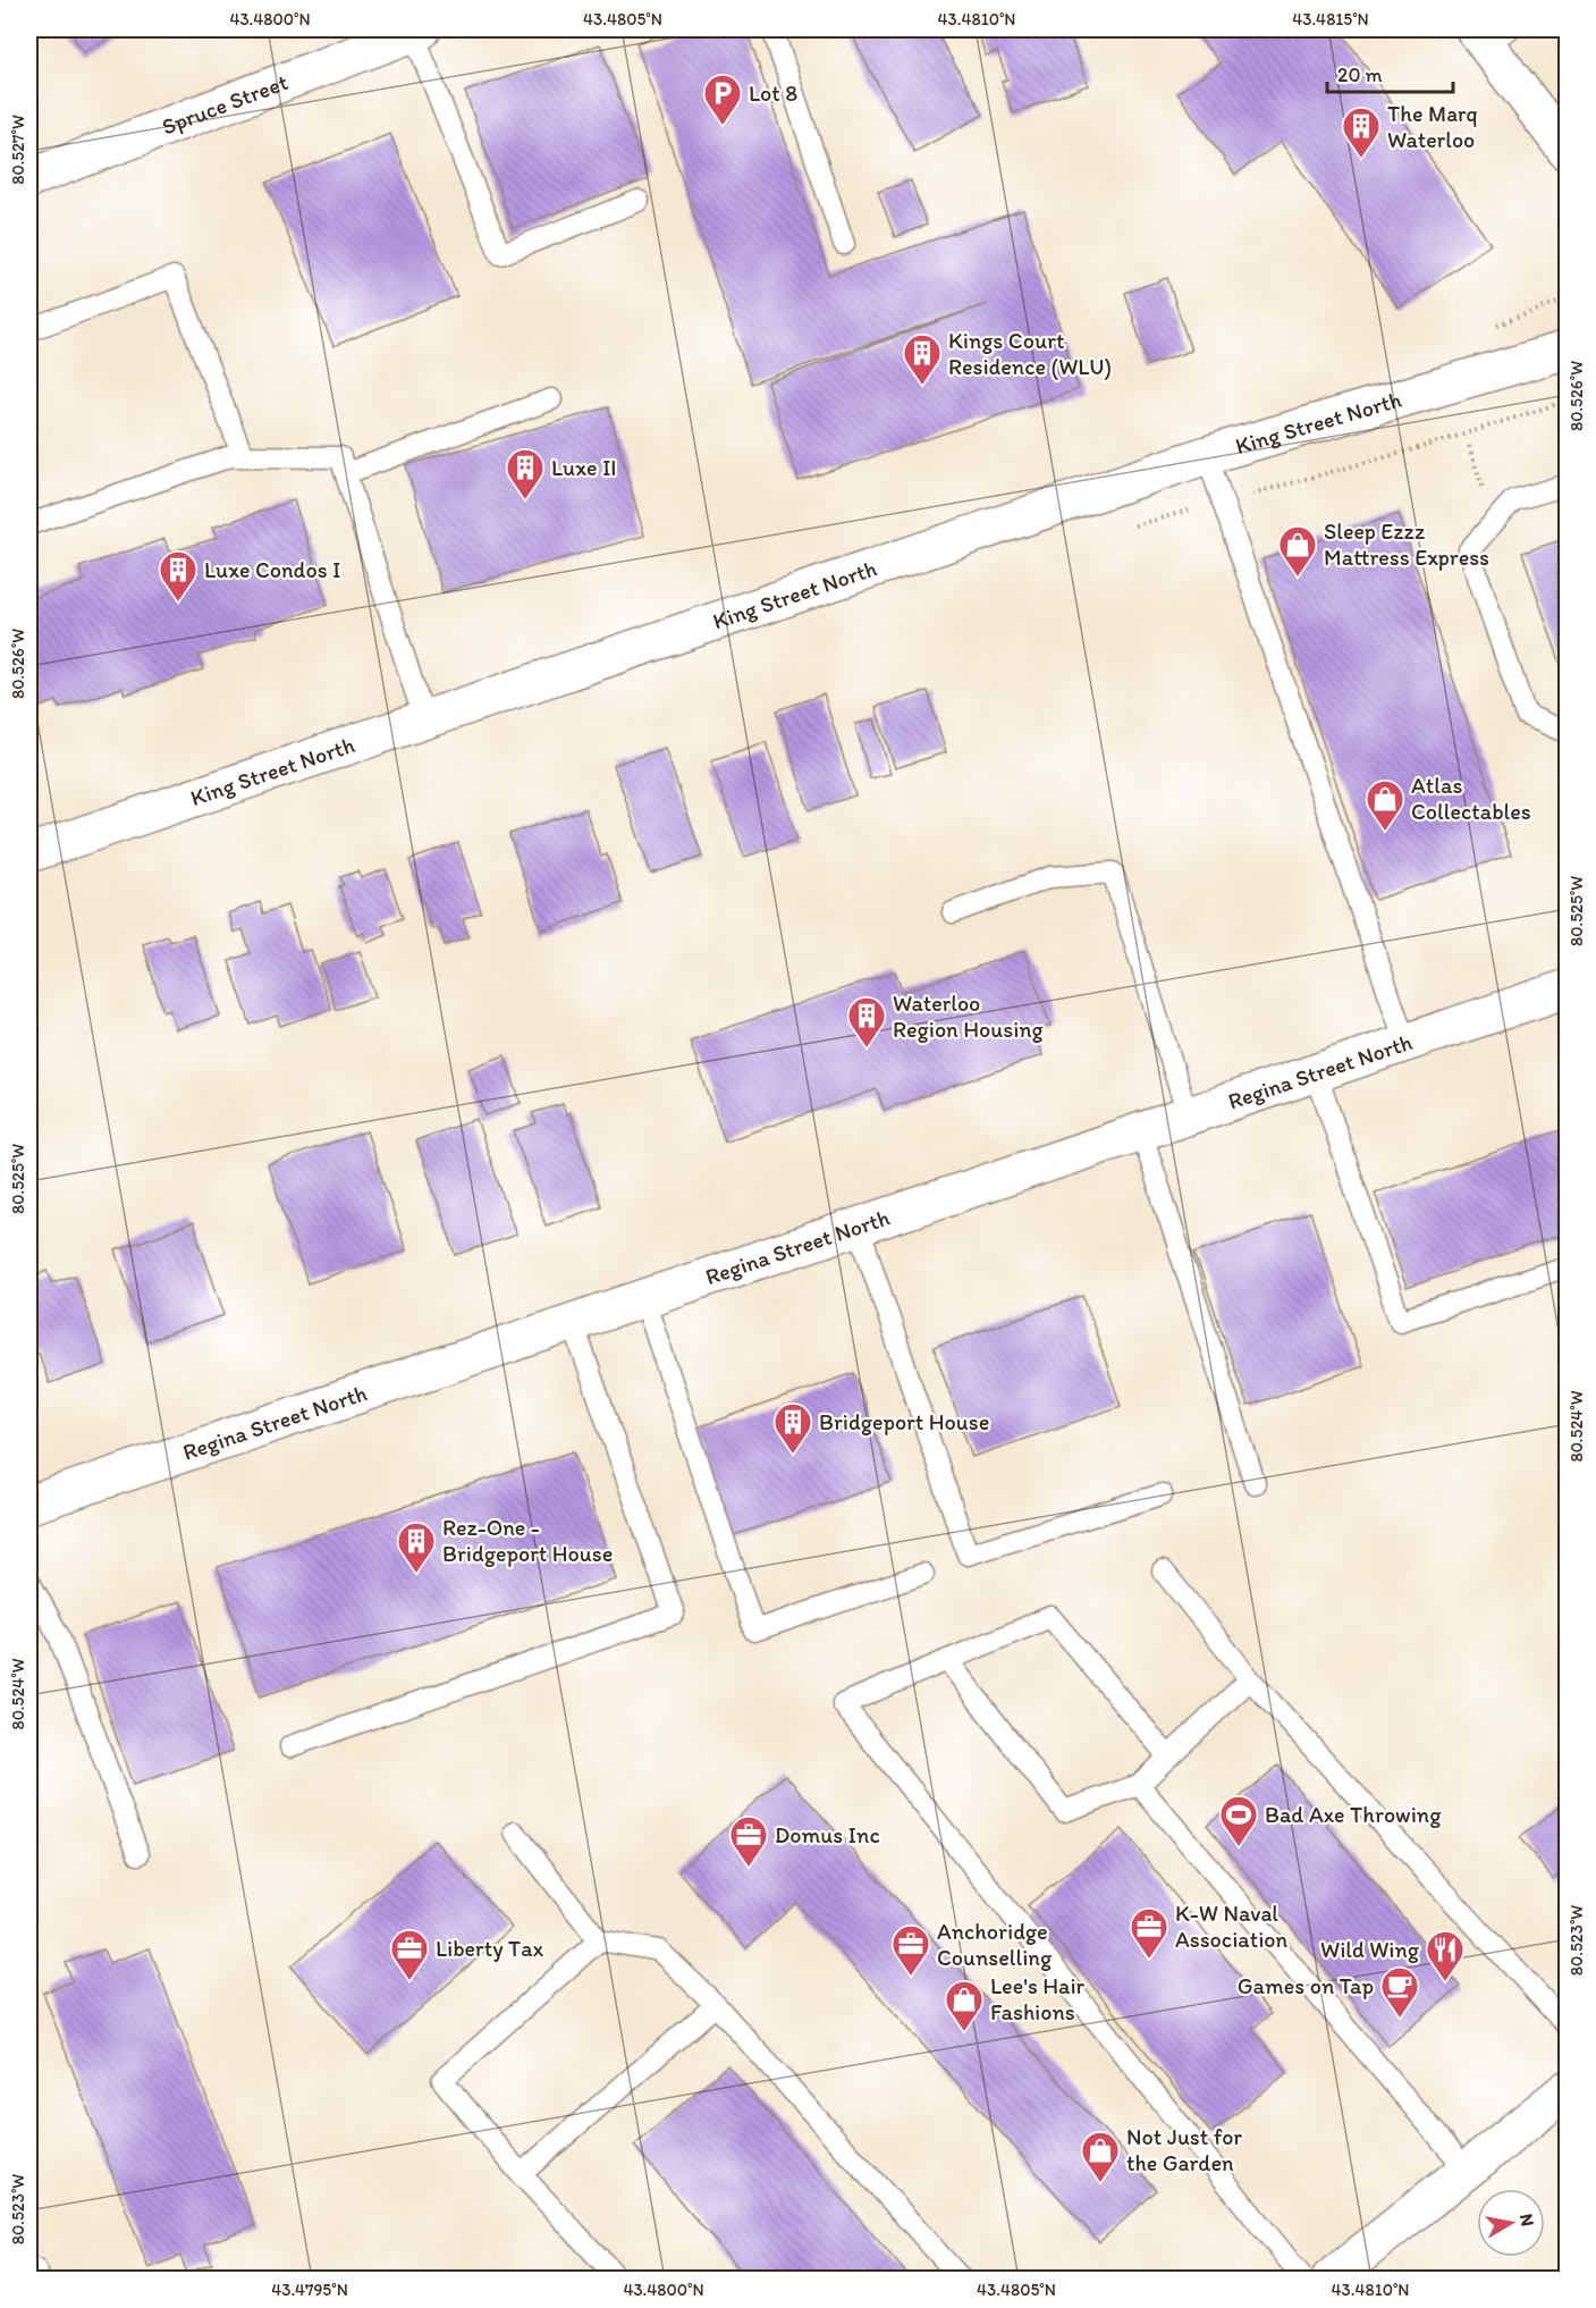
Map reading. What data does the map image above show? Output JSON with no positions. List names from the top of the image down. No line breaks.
{"streets":{"main road":["Spruce Street","King Street North","Regina Street North"]},"places":{"parking":["Lot 8"],"building":["The Marq Waterloo","Kings Court Residence (WLU)","Luxe II","Luxe Condos I","Waterloo Region Housing","Bridgeport House","Rez-One - Bridgeport House"],"shop":["Sleep Ezzz Mattress Express","Atlas Collectables","Lee's Hair Fashions","Not Just for the Garden"],"sports":["Bad Axe Throwing"],"office":["Domus Inc","K-W Naval Association","Anchoridge Counselling","Liberty Tax"],"restaurant":["Wild Wing"],"cafe":["Games on Tap"]},"scale_bar":"20 m","north":"right","coordinates":["43.4800°N","43.4805°N","43.4810°N","43.4815°N","80.527°W","80.526°W","80.525°W","80.524°W","80.523°W","43.4795°N"]}
